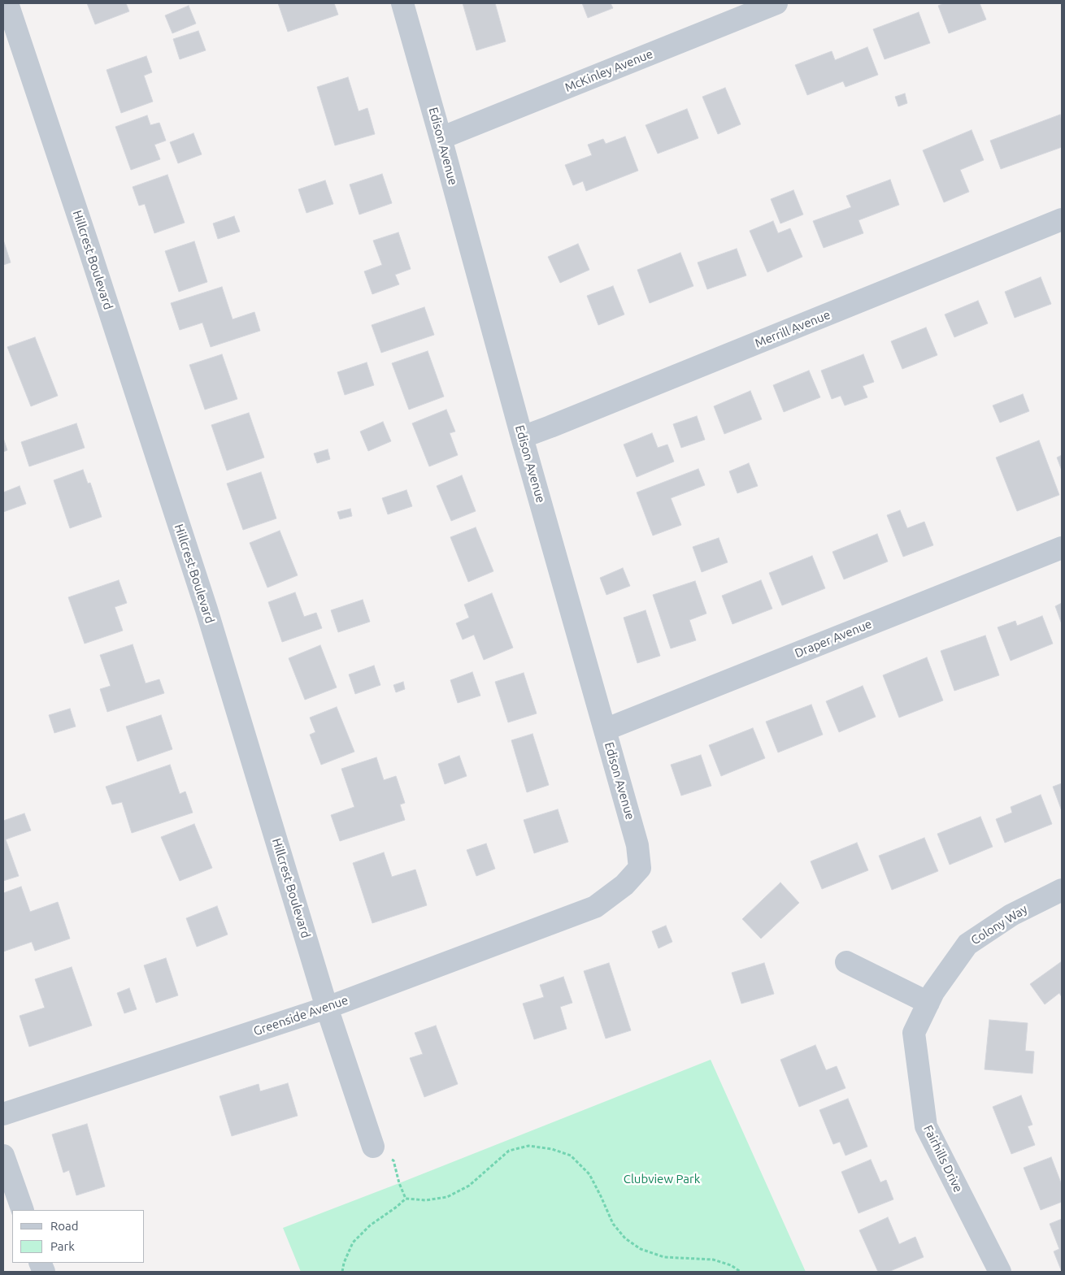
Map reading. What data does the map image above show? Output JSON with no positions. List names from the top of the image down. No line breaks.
{"streets":{"street":["McKinley Avenue","Edison Avenue","Hillcrest Boulevard","Merrill Avenue","Draper Avenue","Colony Way","Greenside Avenue","Fairhills Drive"]},"crossings":[["McKinley Avenue","Edison Avenue"],["Edison Avenue","Merrill Avenue"],["Edison Avenue","Draper Avenue"],["Edison Avenue","Greenside Avenue"],["Hillcrest Boulevard","Greenside Avenue"],["Colony Way","Fairhills Drive"]],"parks":["Clubview Park"],"legend":["Road","Park"]}
